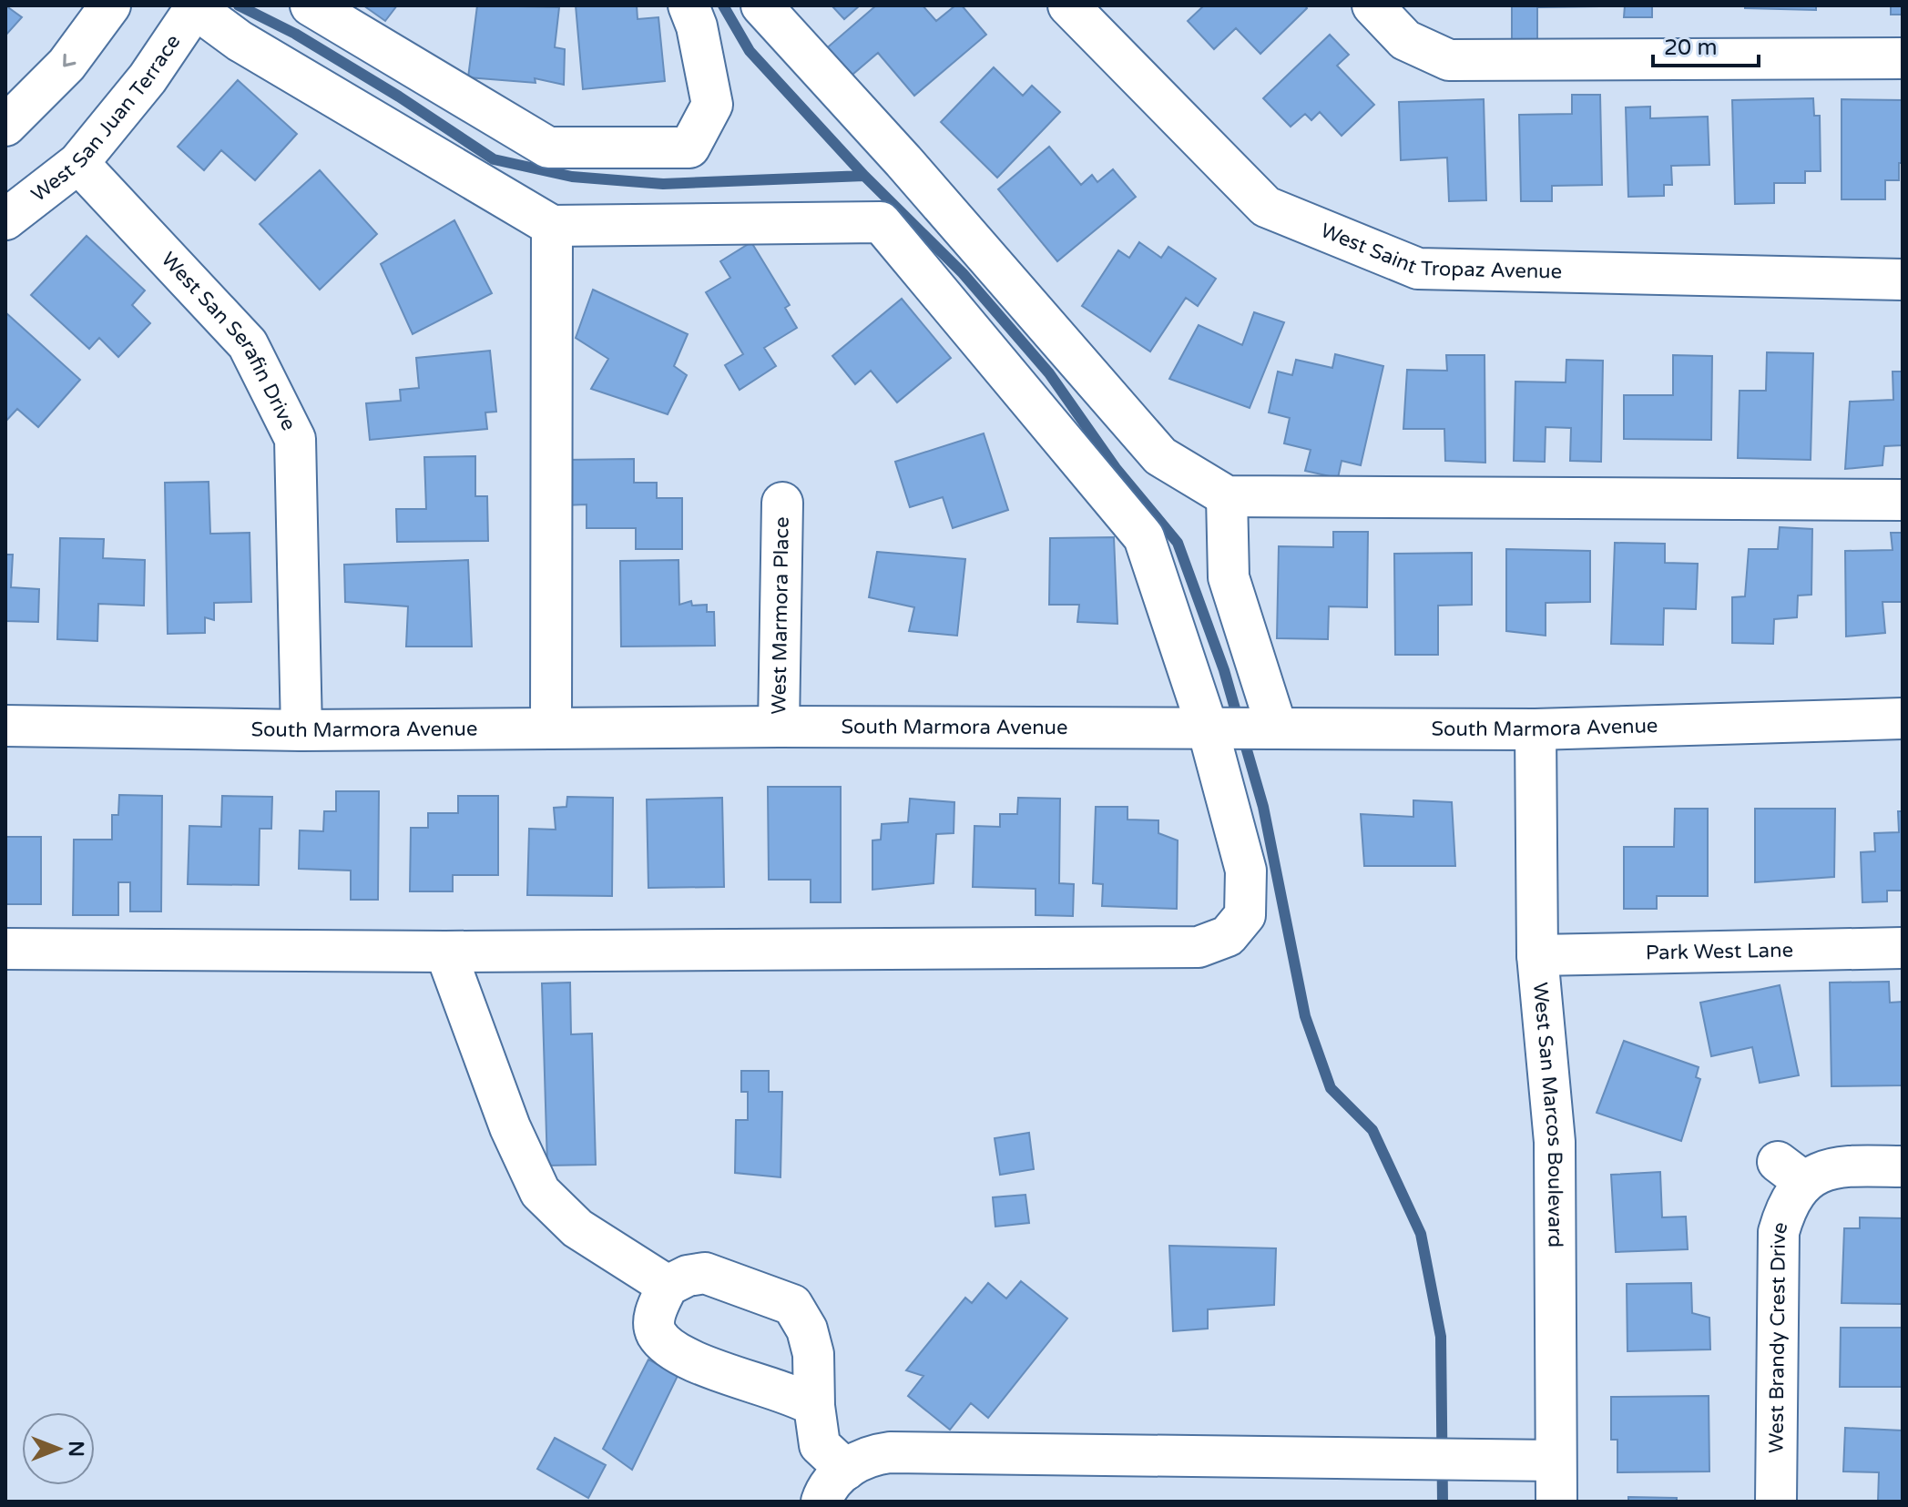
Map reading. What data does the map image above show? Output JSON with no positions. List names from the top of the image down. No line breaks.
{"streets":{"street":["West San Juan Terrace","West Saint Tropaz Avenue","West San Serafin Drive","West Marmora Place","South Marmora Avenue","Park West Lane","West San Marcos Boulevard","West Brandy Crest Drive"]},"crossings":[["West San Juan Terrace","West San Serafin Drive"],["West San Serafin Drive","South Marmora Avenue"],["West Marmora Place","South Marmora Avenue"],["South Marmora Avenue","West San Marcos Boulevard"],["Park West Lane","West San Marcos Boulevard"]],"scale_bar":"20 m","north":"right"}
